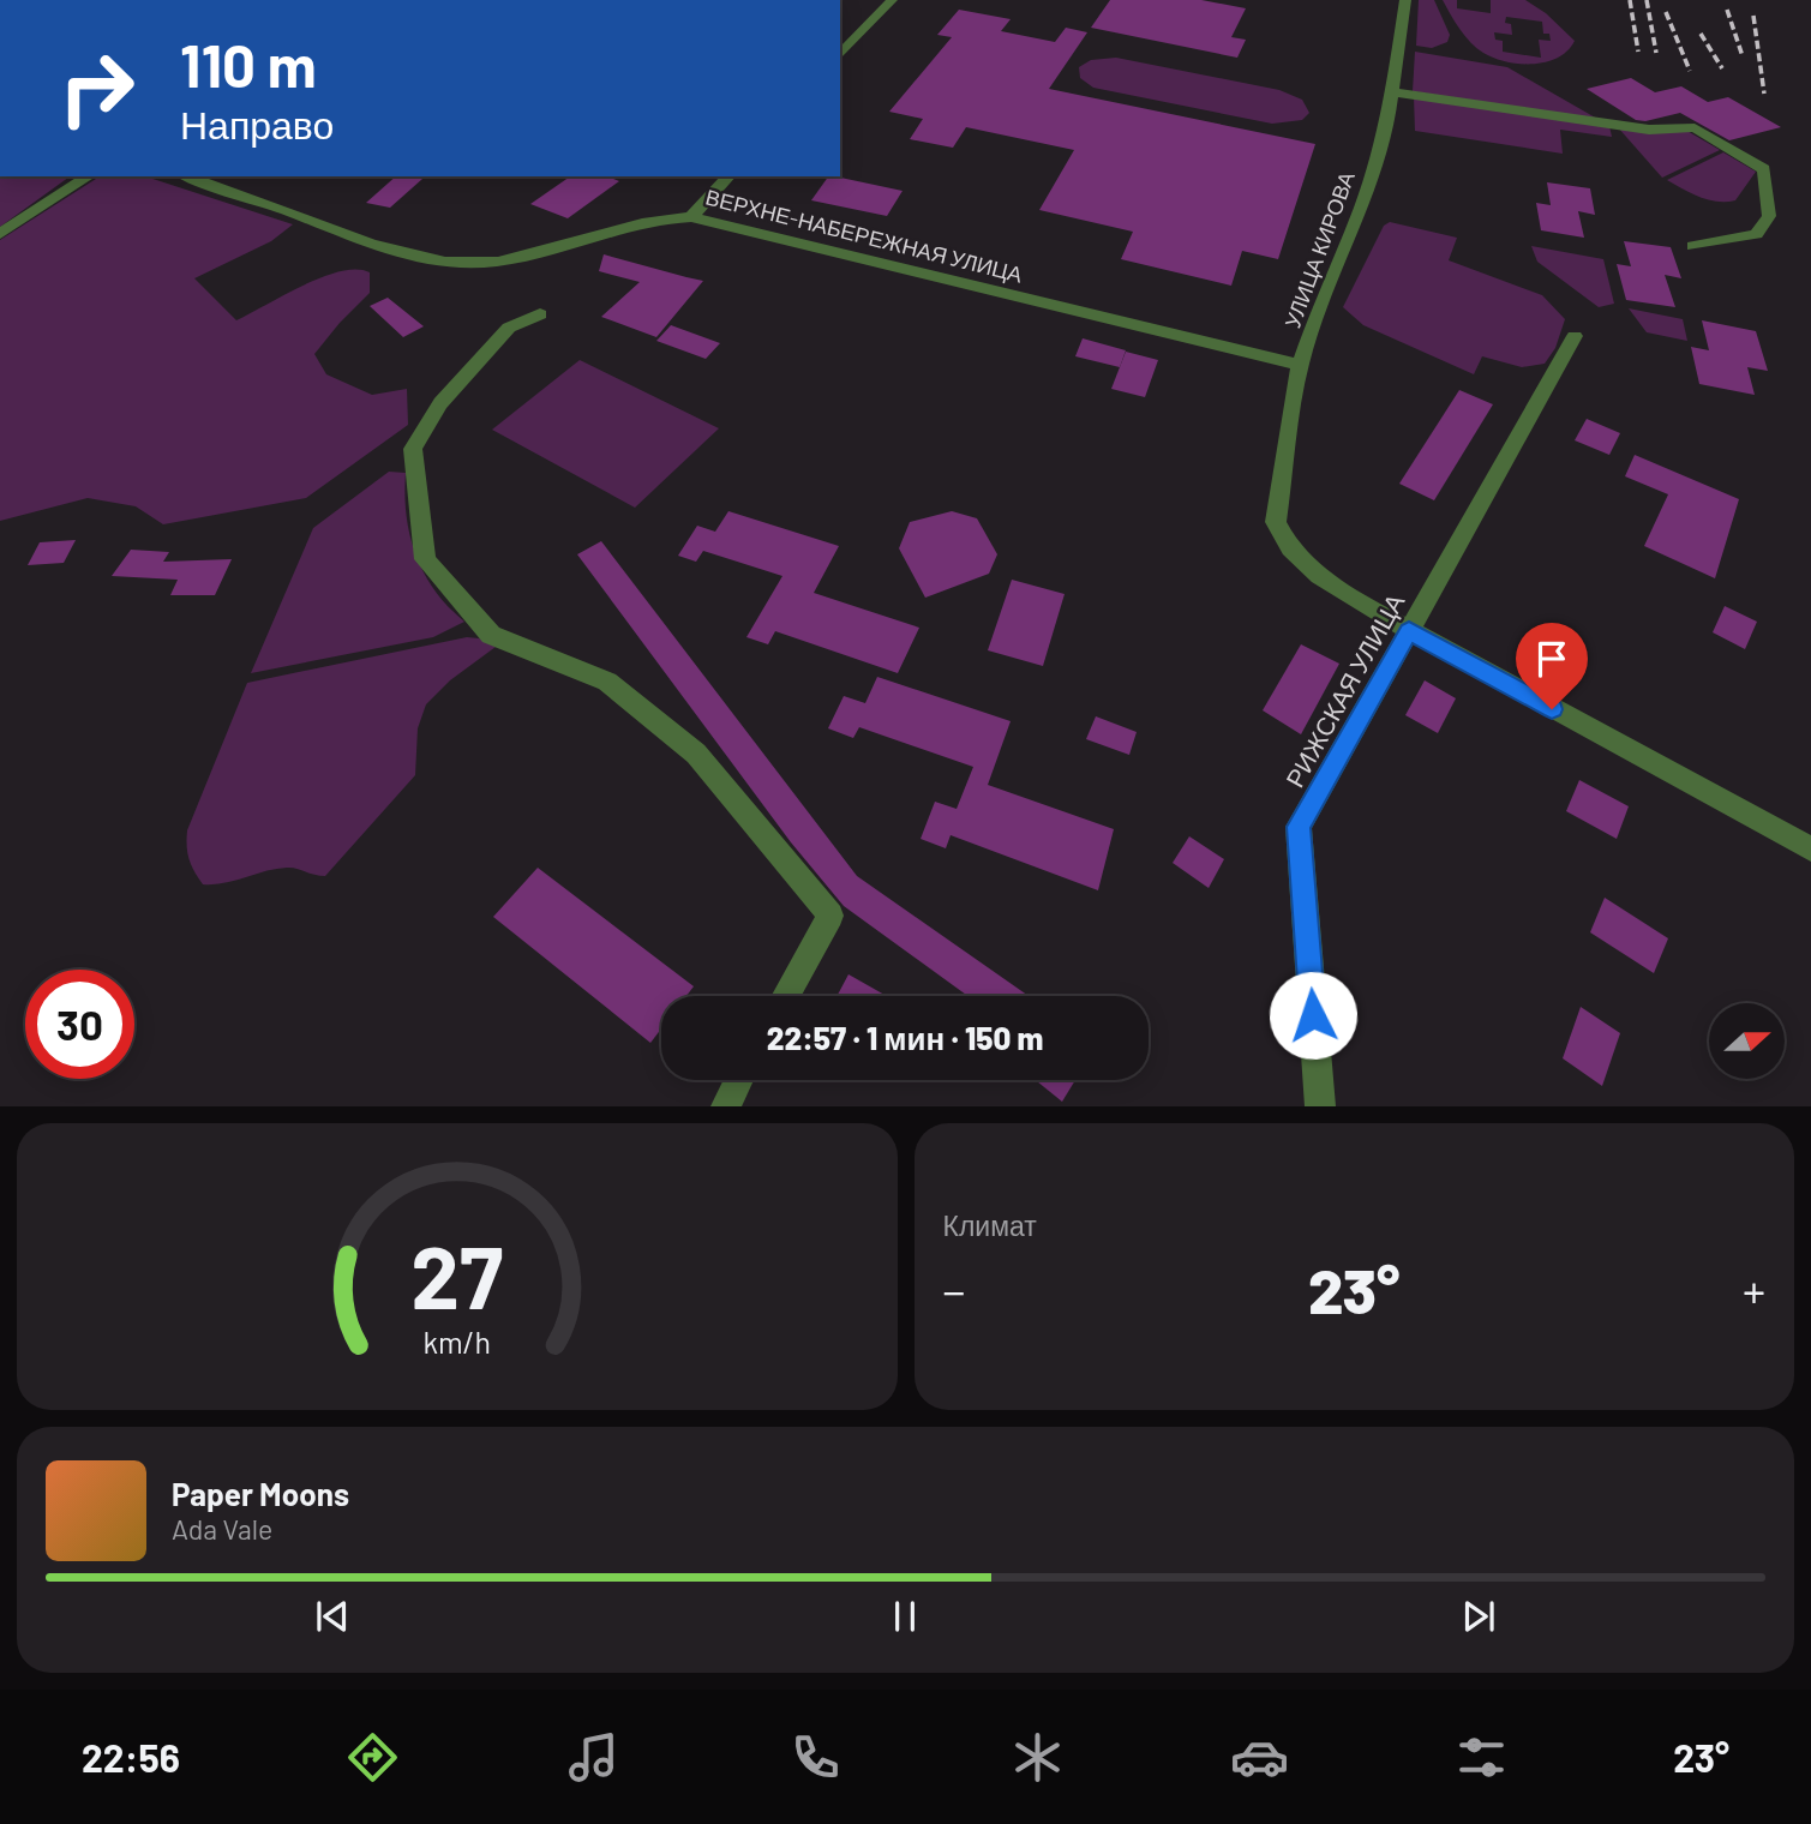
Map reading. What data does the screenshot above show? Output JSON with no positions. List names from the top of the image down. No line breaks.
{"streets":{"street":["ВЕРХНЕ-НАБЕРЕЖНАЯ УЛИЦА","УЛИЦА КИРОВА","РИЖСКАЯ УЛИЦА"]},"crossings":[["ВЕРХНЕ-НАБЕРЕЖНАЯ УЛИЦА","УЛИЦА КИРОВА"],["УЛИЦА КИРОВА","РИЖСКАЯ УЛИЦА"]],"north":"right","page":{"turn":["110 m","Направо"],"limit":"30","trip":"22:57 · 1 мин · 150 m","tile":"Климат","heat":["−","23°","+"],"song":["Paper Moons","Ada Vale"],"tabs":["22:56","23°"],"gauge":["27","km/h"]}}
